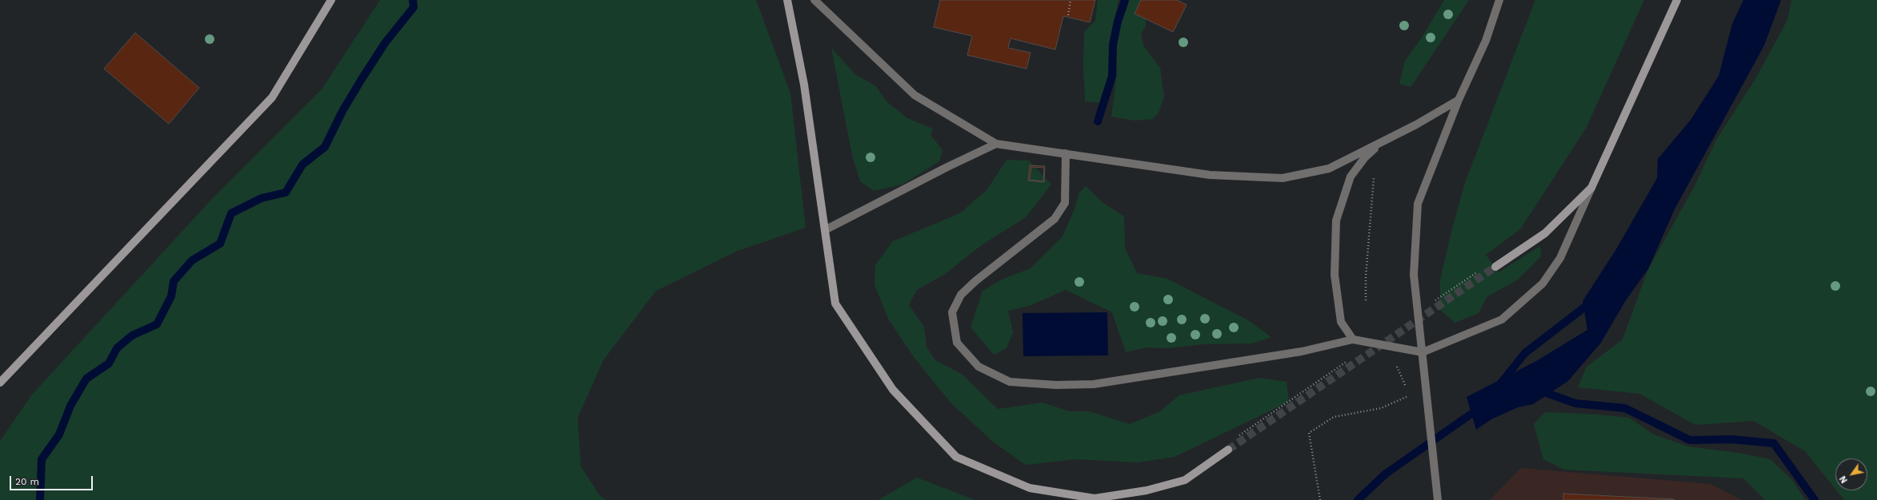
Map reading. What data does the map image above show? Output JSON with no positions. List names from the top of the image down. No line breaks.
{"scale_bar":"20 m","north":"bottom left"}
